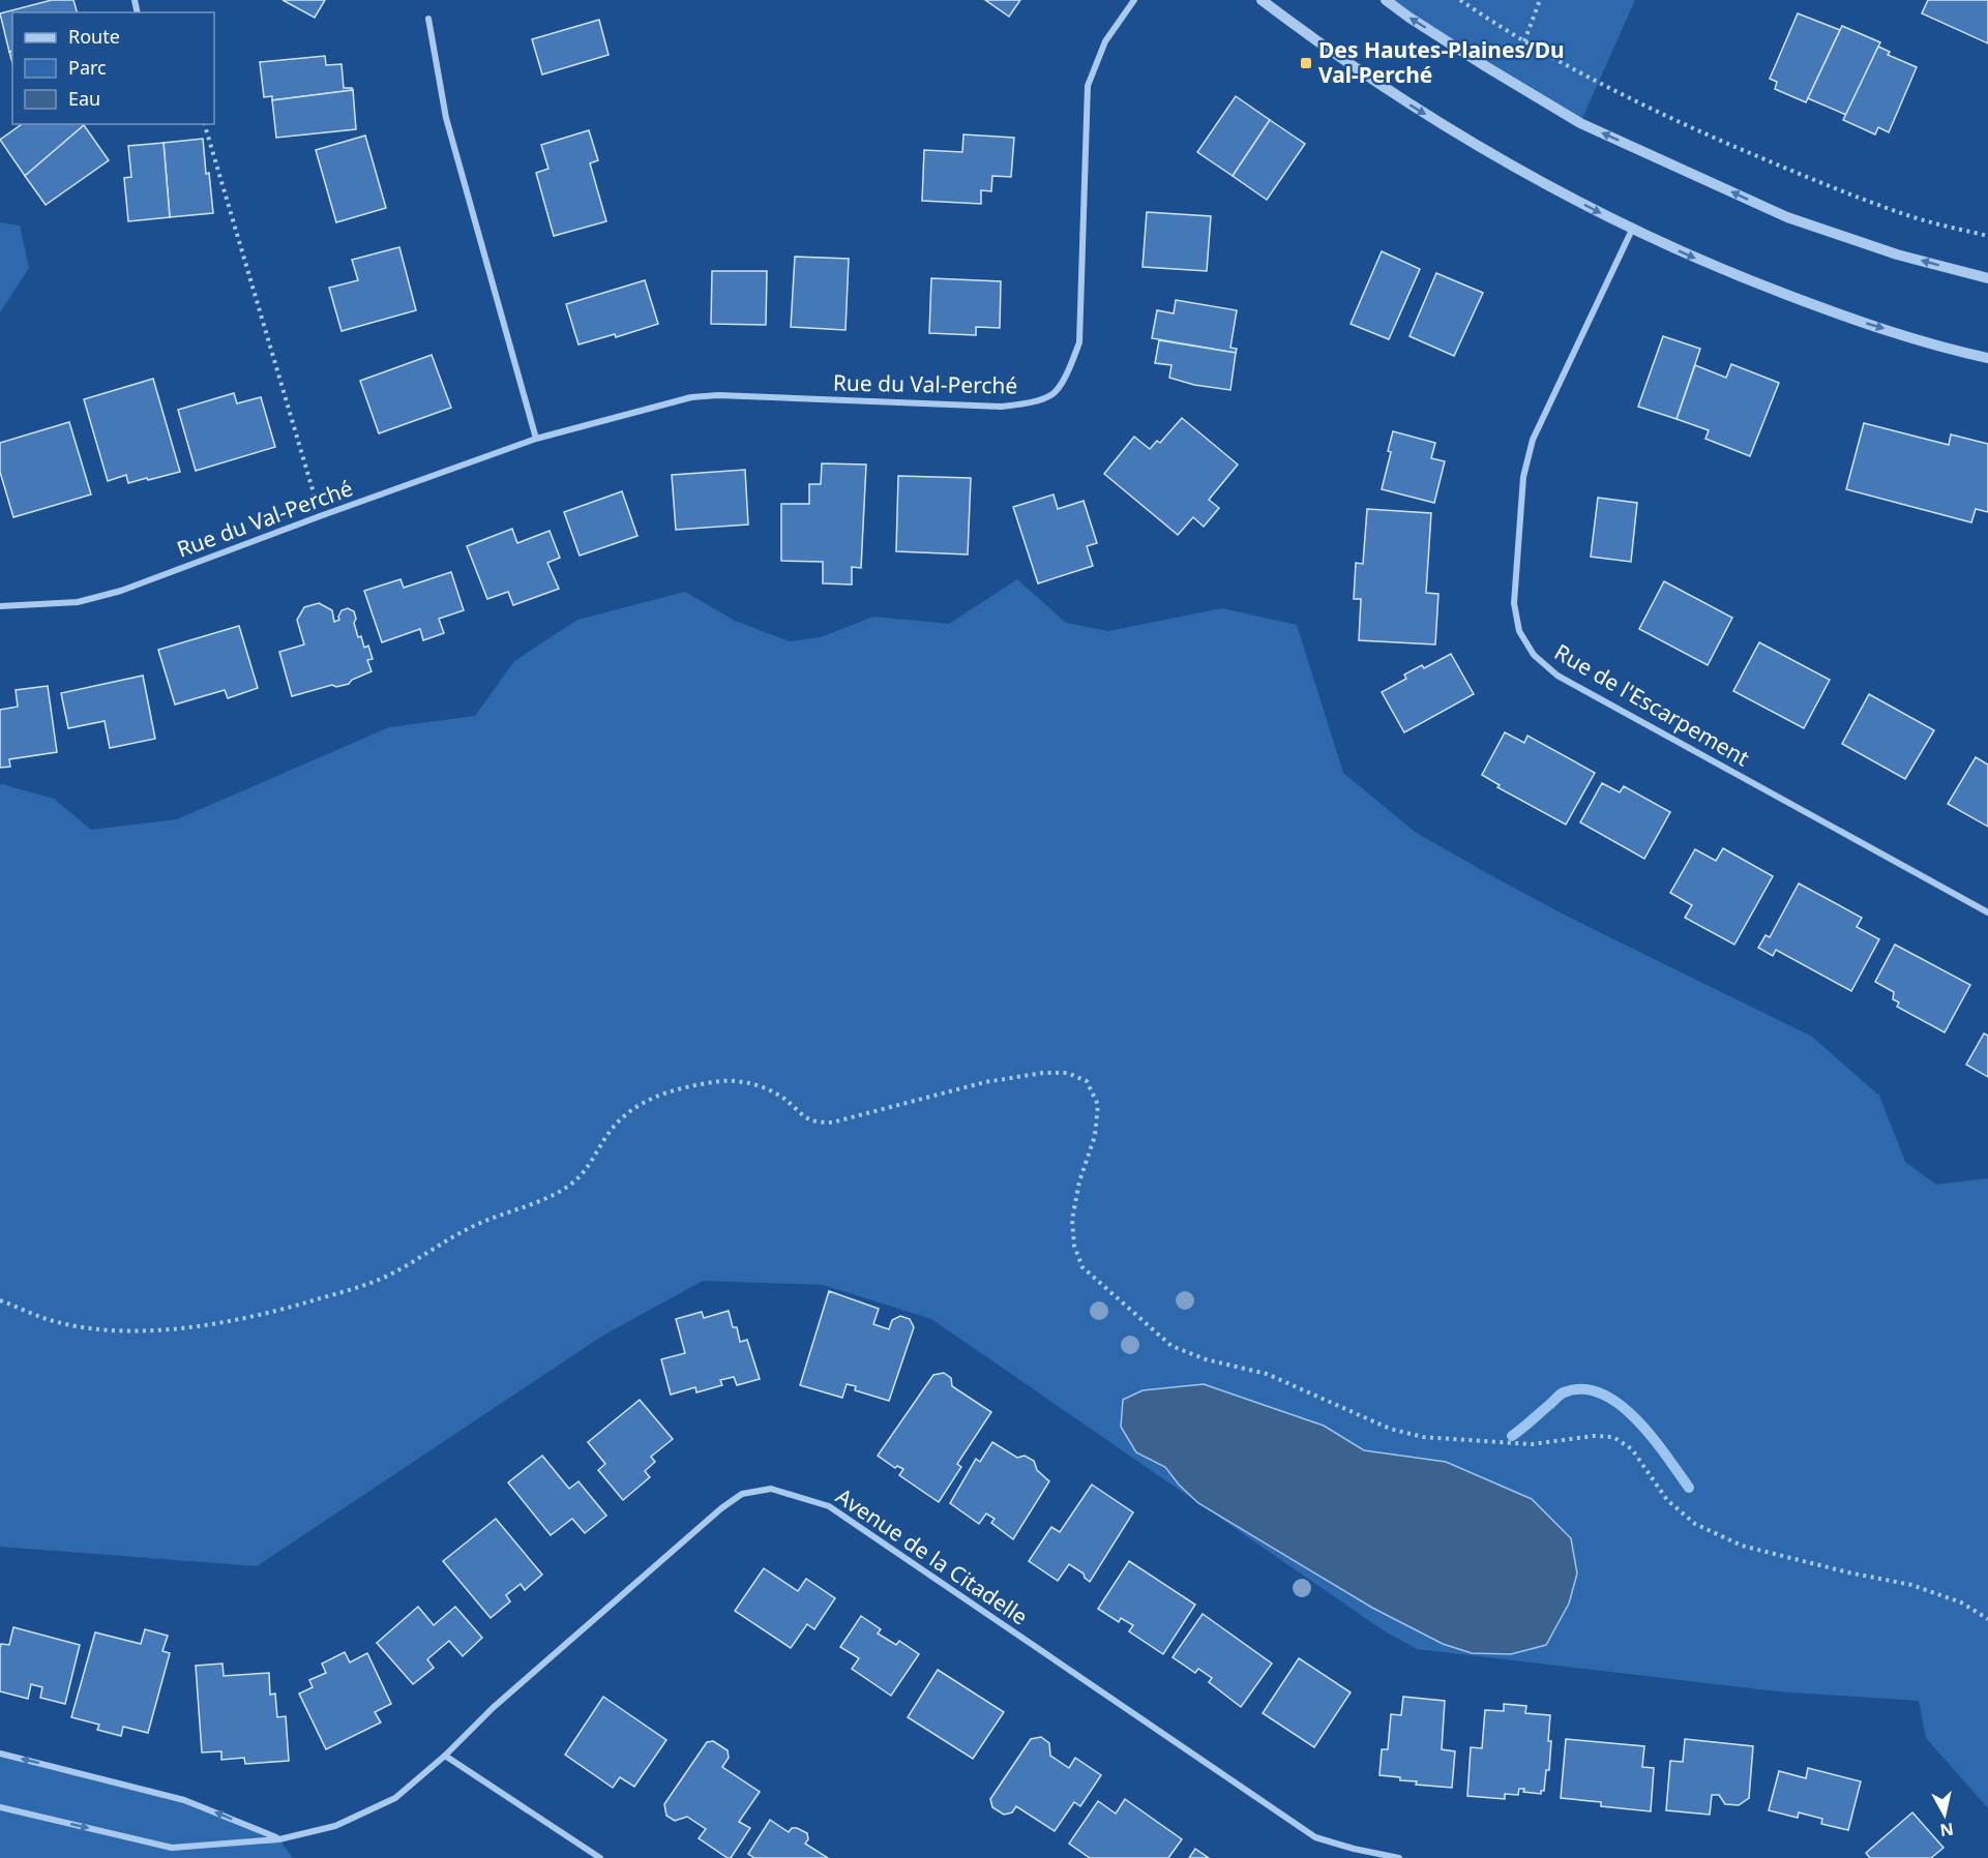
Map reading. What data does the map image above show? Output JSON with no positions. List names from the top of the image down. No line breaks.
{"streets":{"street":["Rue du Val-Perché","Rue de l'Escarpement","Avenue de la Citadelle"]},"places":{"transit":["Des Hautes-Plaines/Du Val-Perché"]},"legend":["Route","Parc","Eau"],"north":"bottom"}
